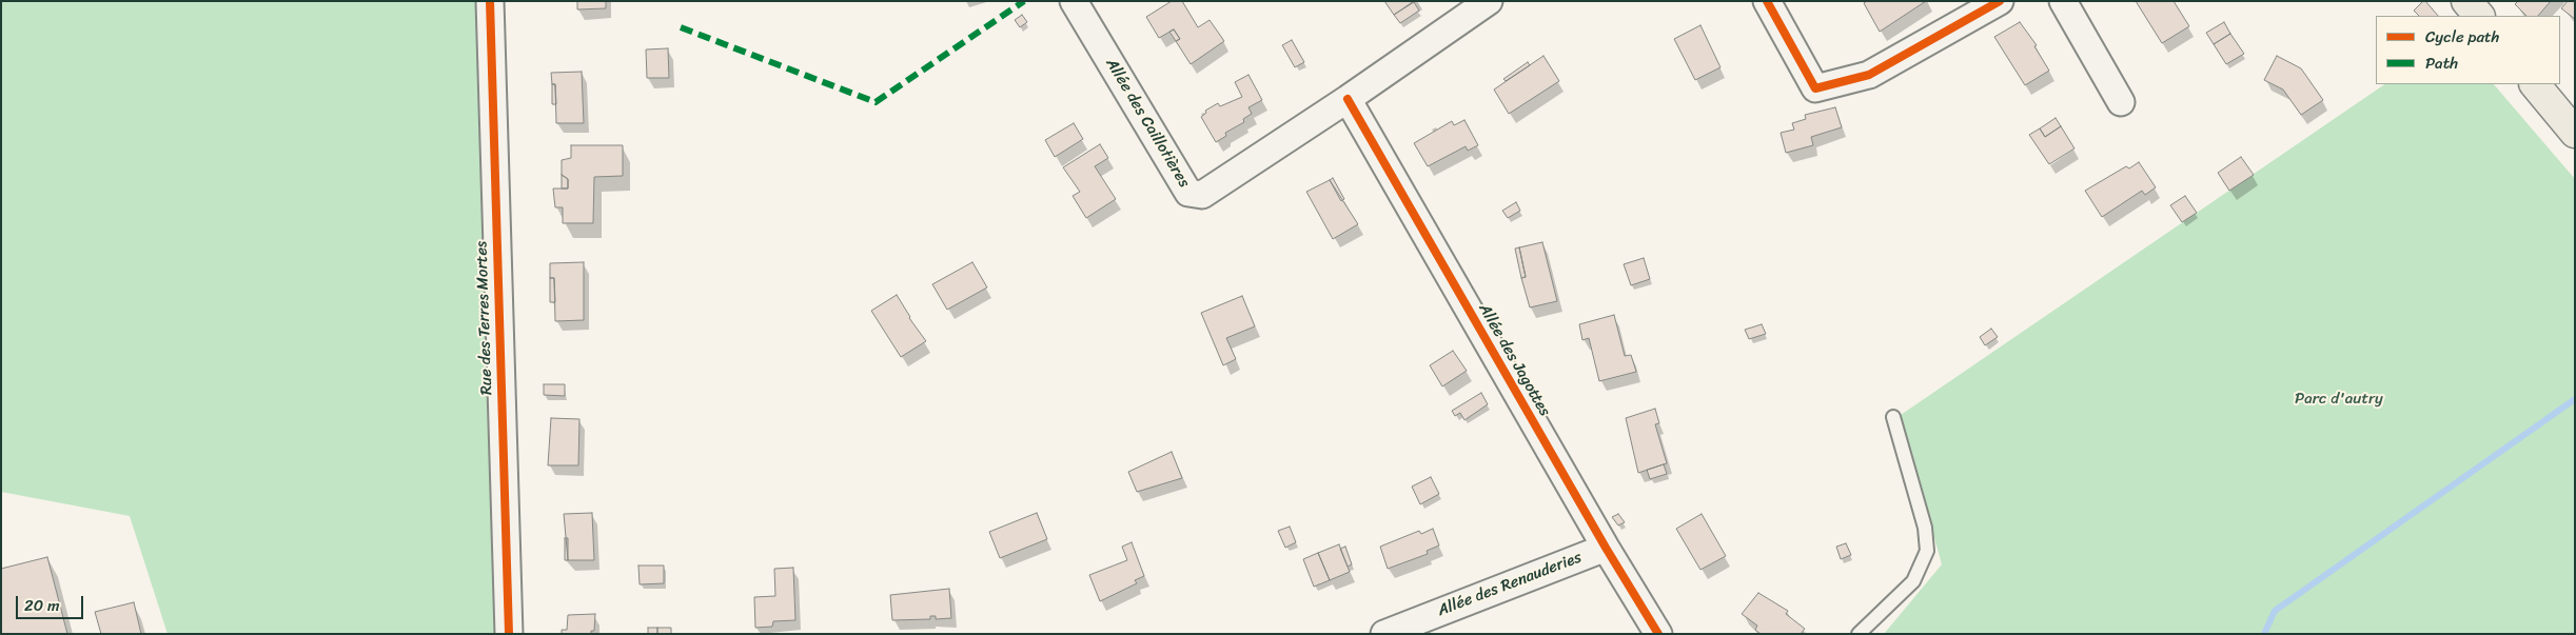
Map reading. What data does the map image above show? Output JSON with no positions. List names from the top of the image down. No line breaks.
{"streets":{"street":["Allée des Caillotières","Rue des Terres Mortes","Allée des Jagottes","Allée des Renauderies"]},"crossings":[["Allée des Caillotières","Allée des Jagottes"],["Allée des Jagottes","Allée des Renauderies"]],"parks":["Parc d'autry"],"legend":["Cycle path","Path"],"scale_bar":"20 m"}
